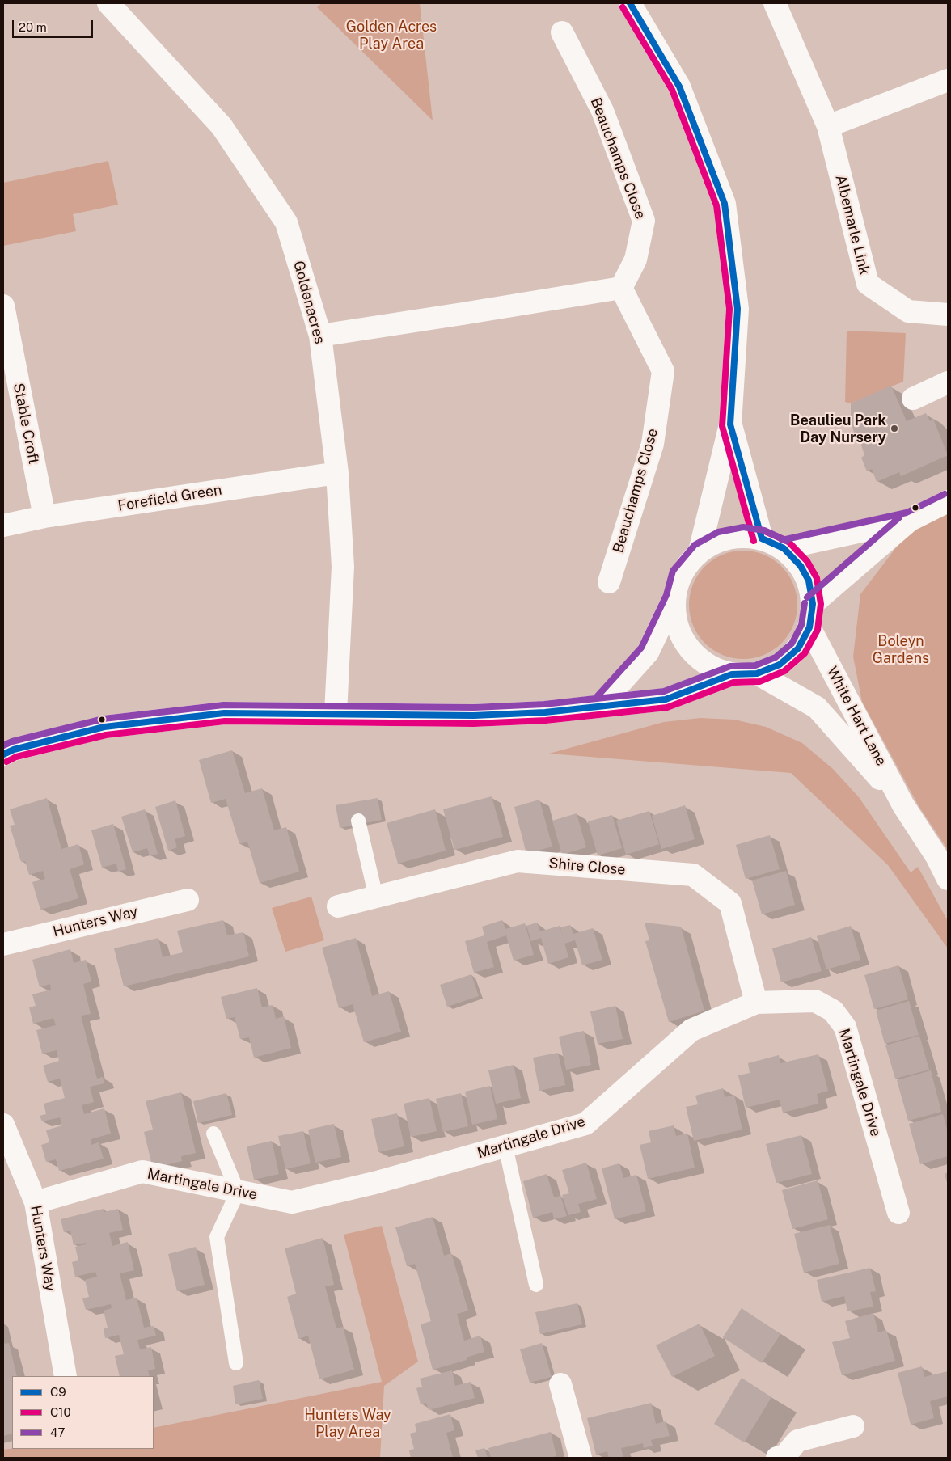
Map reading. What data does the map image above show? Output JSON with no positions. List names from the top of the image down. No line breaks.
{"streets":{"street":["Beauchamps Close","Albemarle Link","Goldenacres","Stable Croft","Forefield Green","White Hart Lane","Shire Close","Hunters Way","Martingale Drive"]},"crossings":[["Goldenacres","Forefield Green"],["Stable Croft","Forefield Green"],["Shire Close","Martingale Drive"],["Hunters Way","Martingale Drive"]],"parks":["Golden Acres Play Area","Boleyn Gardens","Hunters Way Play Area"],"places":["Beaulieu Park Day Nursery"],"lines":["transit line C9","transit line C10","transit line 47"],"legend":["C9","C10","47"],"scale_bar":"20 m"}
